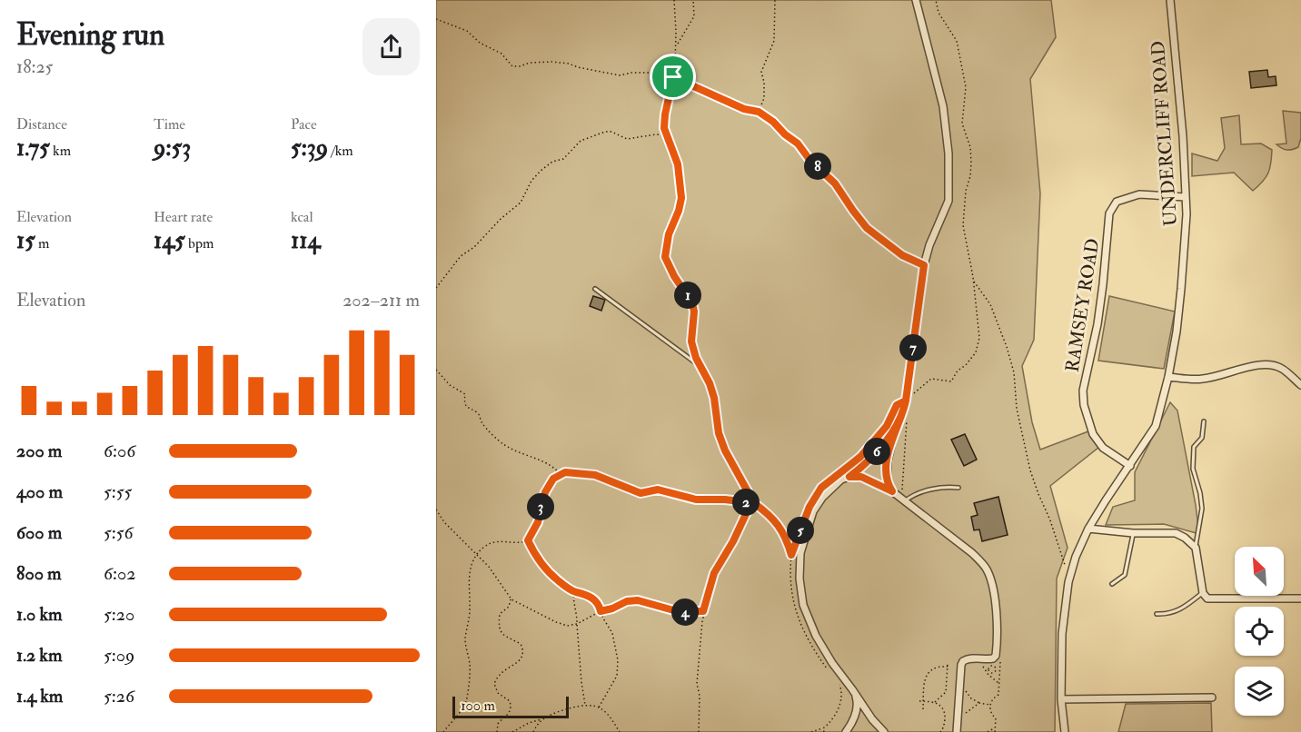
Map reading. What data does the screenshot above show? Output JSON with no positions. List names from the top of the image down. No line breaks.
{"streets":{"street":["UNDERCLIFF ROAD","RAMSEY ROAD"]},"crossings":[["UNDERCLIFF ROAD","RAMSEY ROAD"]],"scale_bar":"100 m","north":"top left","page":{"heading":["Evening run","18:25"],"stats":[["Distance","1.75 km"],["Time","9:53"],["Pace","5:39 /km"],["Elevation","15 m"],["Heart rate","145 bpm"],["kcal","114"]],"pins":["8","1","7","6","2","3","5","4"],"chart":["Elevation","202–211 m"],"list":[{"name":"200 m","note":"6:06"},{"name":"400 m","note":"5:55"},{"name":"600 m","note":"5:56"},{"name":"800 m","note":"6:02"},{"name":"1.0 km","note":"5:20"},{"name":"1.2 km","note":"5:09"},{"name":"1.4 km","note":"5:26"}],"scale":"100 m"}}
